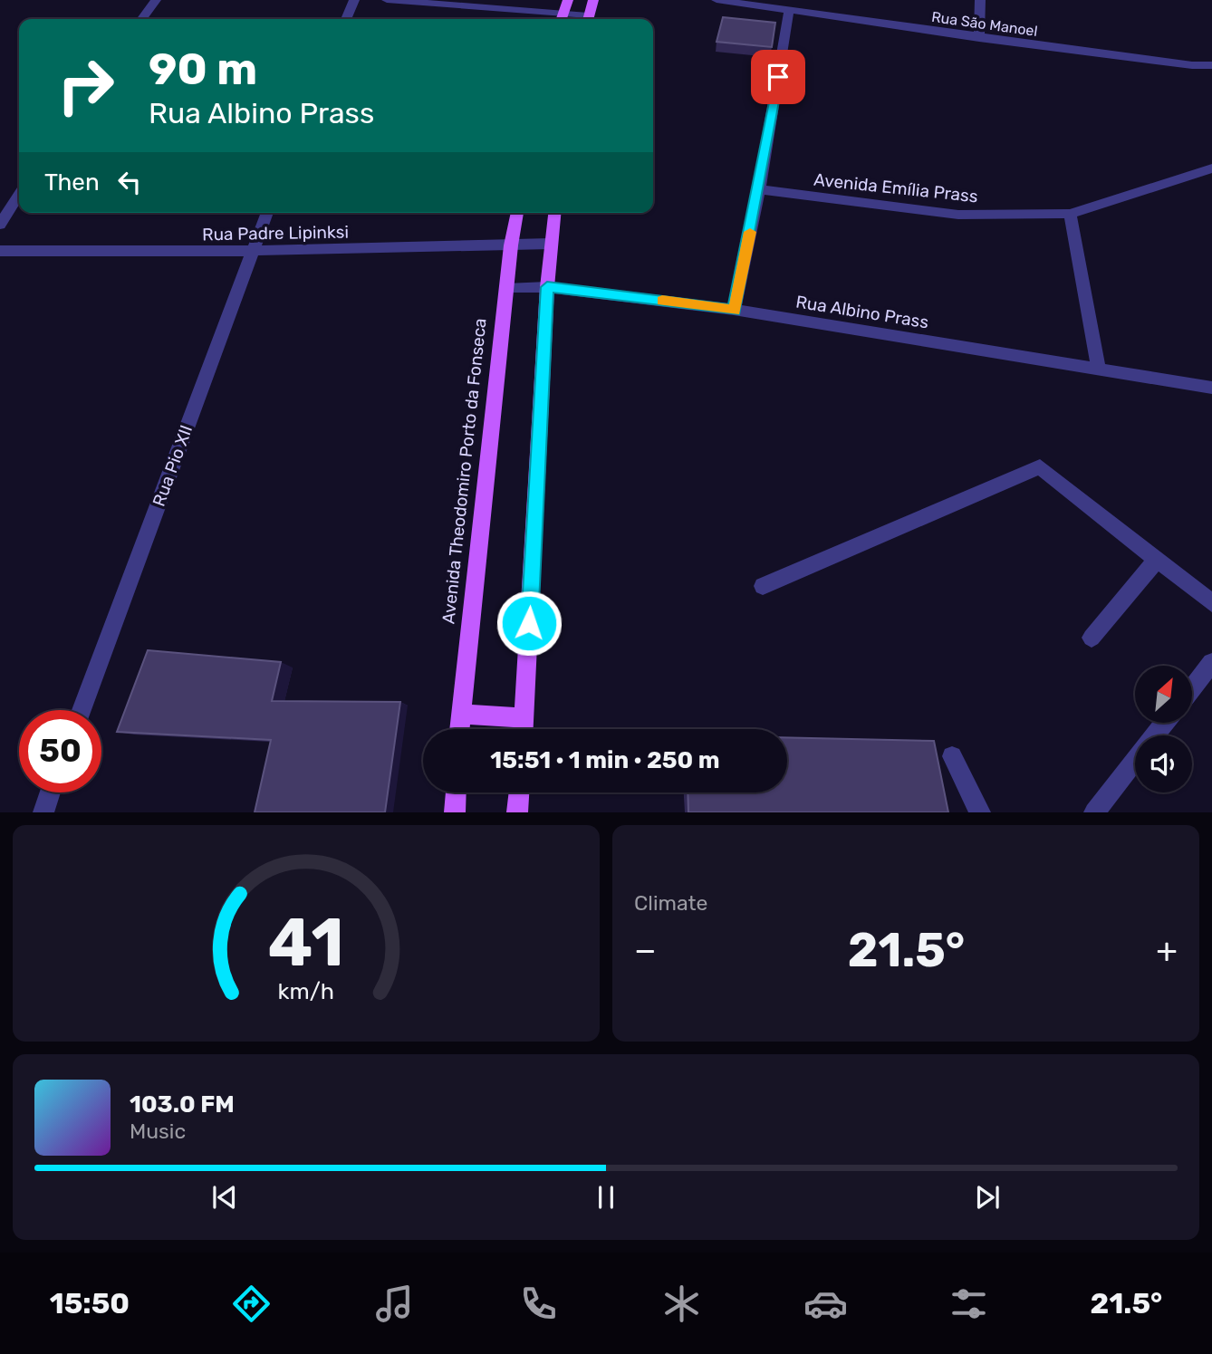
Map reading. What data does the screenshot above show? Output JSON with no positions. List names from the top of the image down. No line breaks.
{"streets":{"main road":["Avenida Theodomiro Porto da Fonseca"],"street":["Rua São Manoel","Avenida Emília Prass","Rua Padre Lipinksi","Rua Albino Prass","Rua Pio XII"]},"crossings":[["Rua Padre Lipinksi","Rua Pio XII"],["Rua Padre Lipinksi","Avenida Theodomiro Porto da Fonseca"],["Rua Albino Prass","Avenida Theodomiro Porto da Fonseca"]],"north":"top right","page":{"turn":["90 m","Rua Albino Prass"],"then":"Then","limit":"50","trip":"15:51 · 1 min · 250 m","tile":"Climate","heat":["−","21.5°","+"],"song":["103.0 FM","Music"],"tabs":["15:50","21.5°"],"gauge":["41","km/h"]}}
